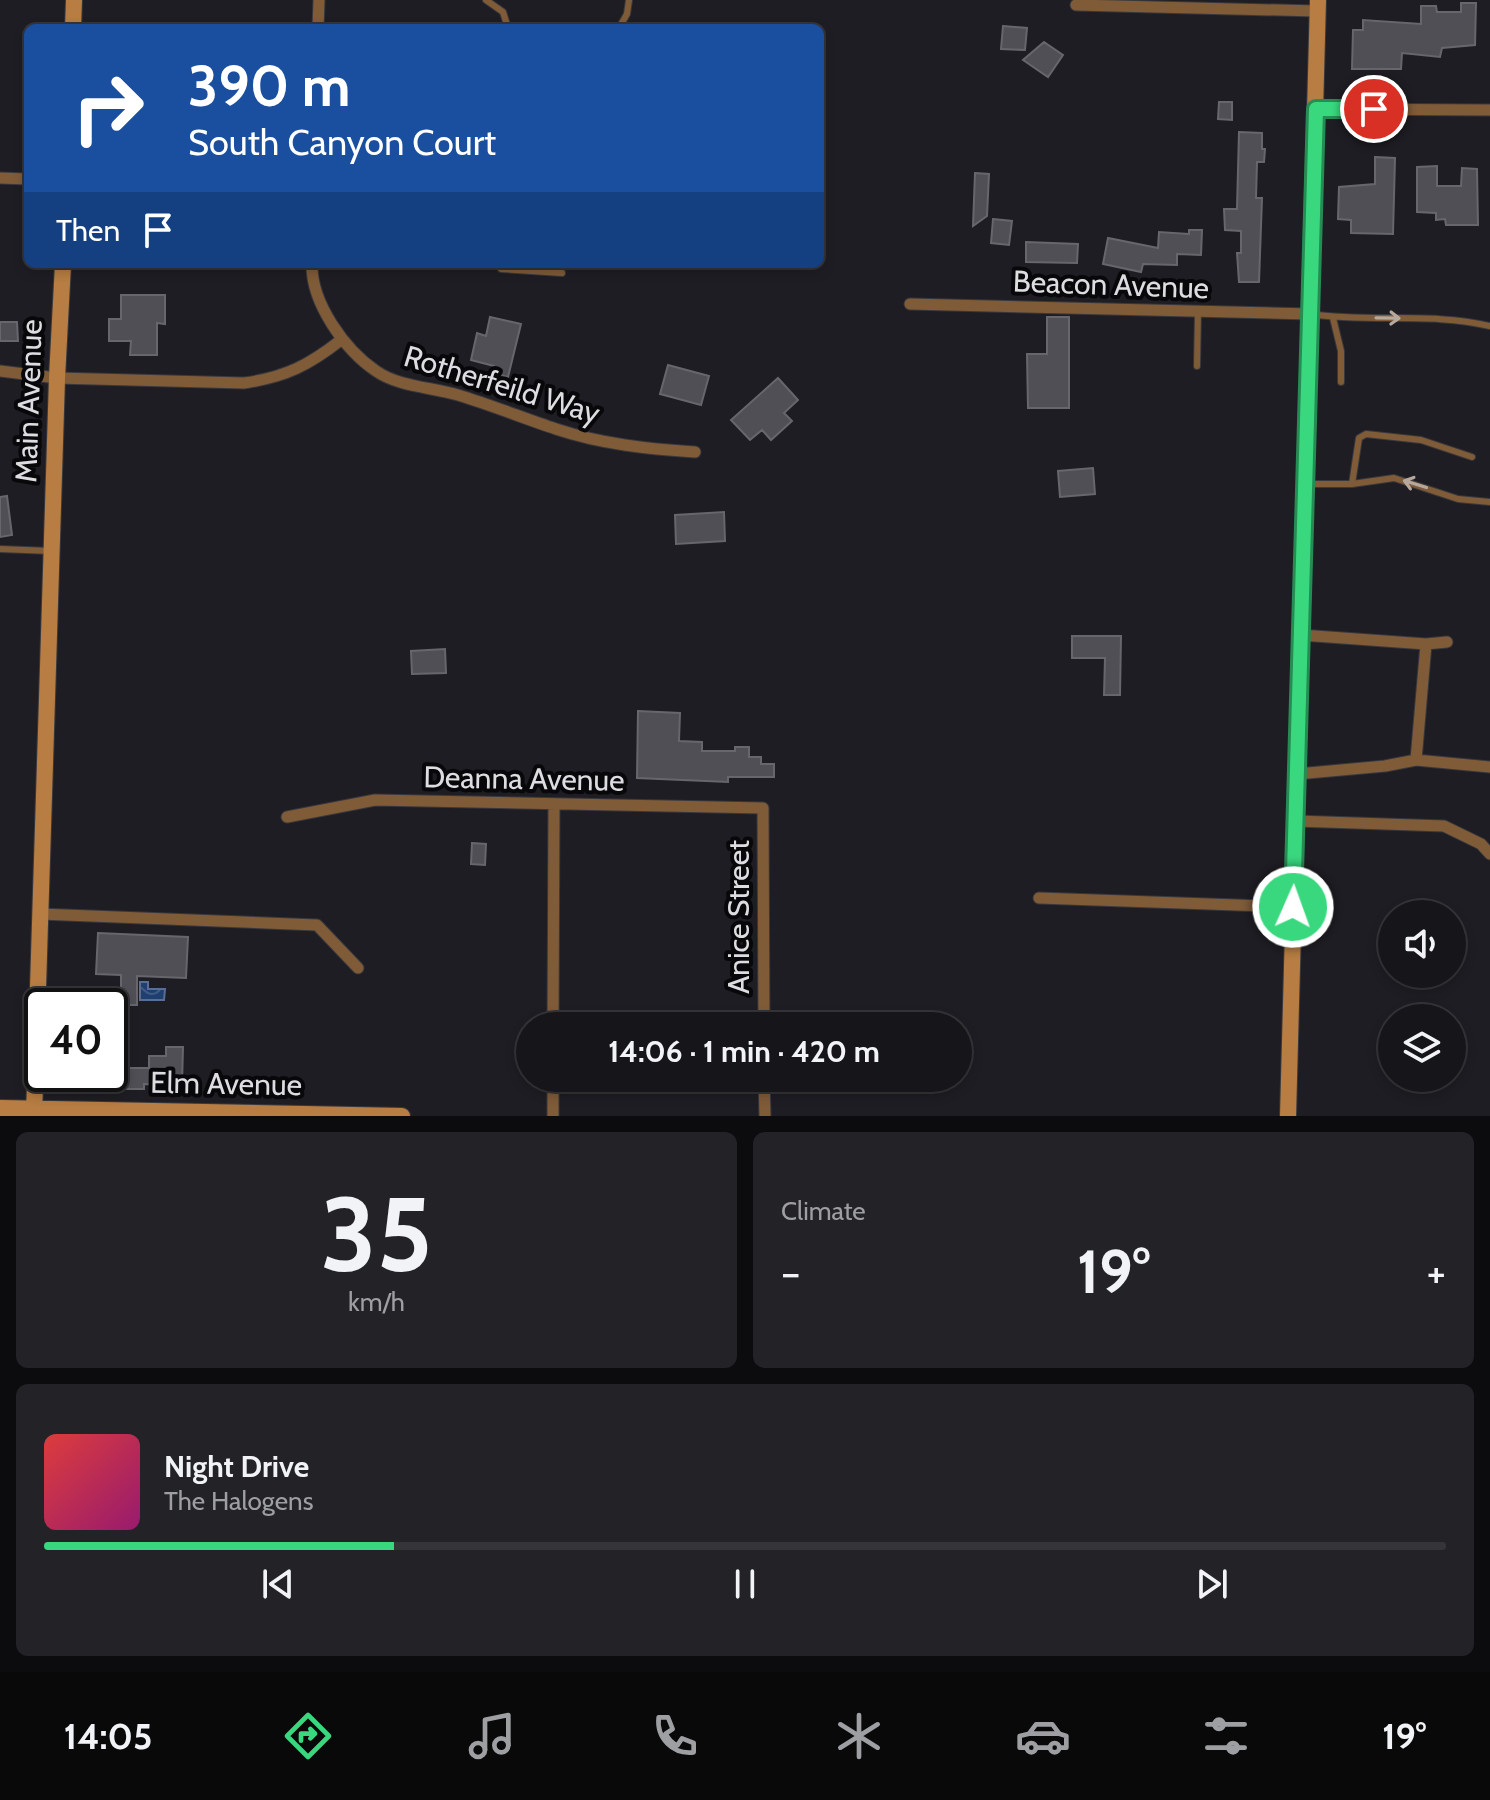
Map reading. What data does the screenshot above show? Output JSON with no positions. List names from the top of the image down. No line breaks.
{"streets":{"street":["Beacon Avenue","Rotherfeild Way","Main Avenue","Deanna Avenue","Anice Street","Elm Avenue"]},"crossings":[["Main Avenue","Elm Avenue"],["Deanna Avenue","Anice Street"]],"page":{"turn":["390 m","South Canyon Court"],"then":"Then","limit":"40","trip":"14:06 · 1 min · 420 m","tile":[["35","km/h"],"Climate"],"heat":["−","19°","+"],"song":["Night Drive","The Halogens"],"tabs":["14:05","19°"]}}
